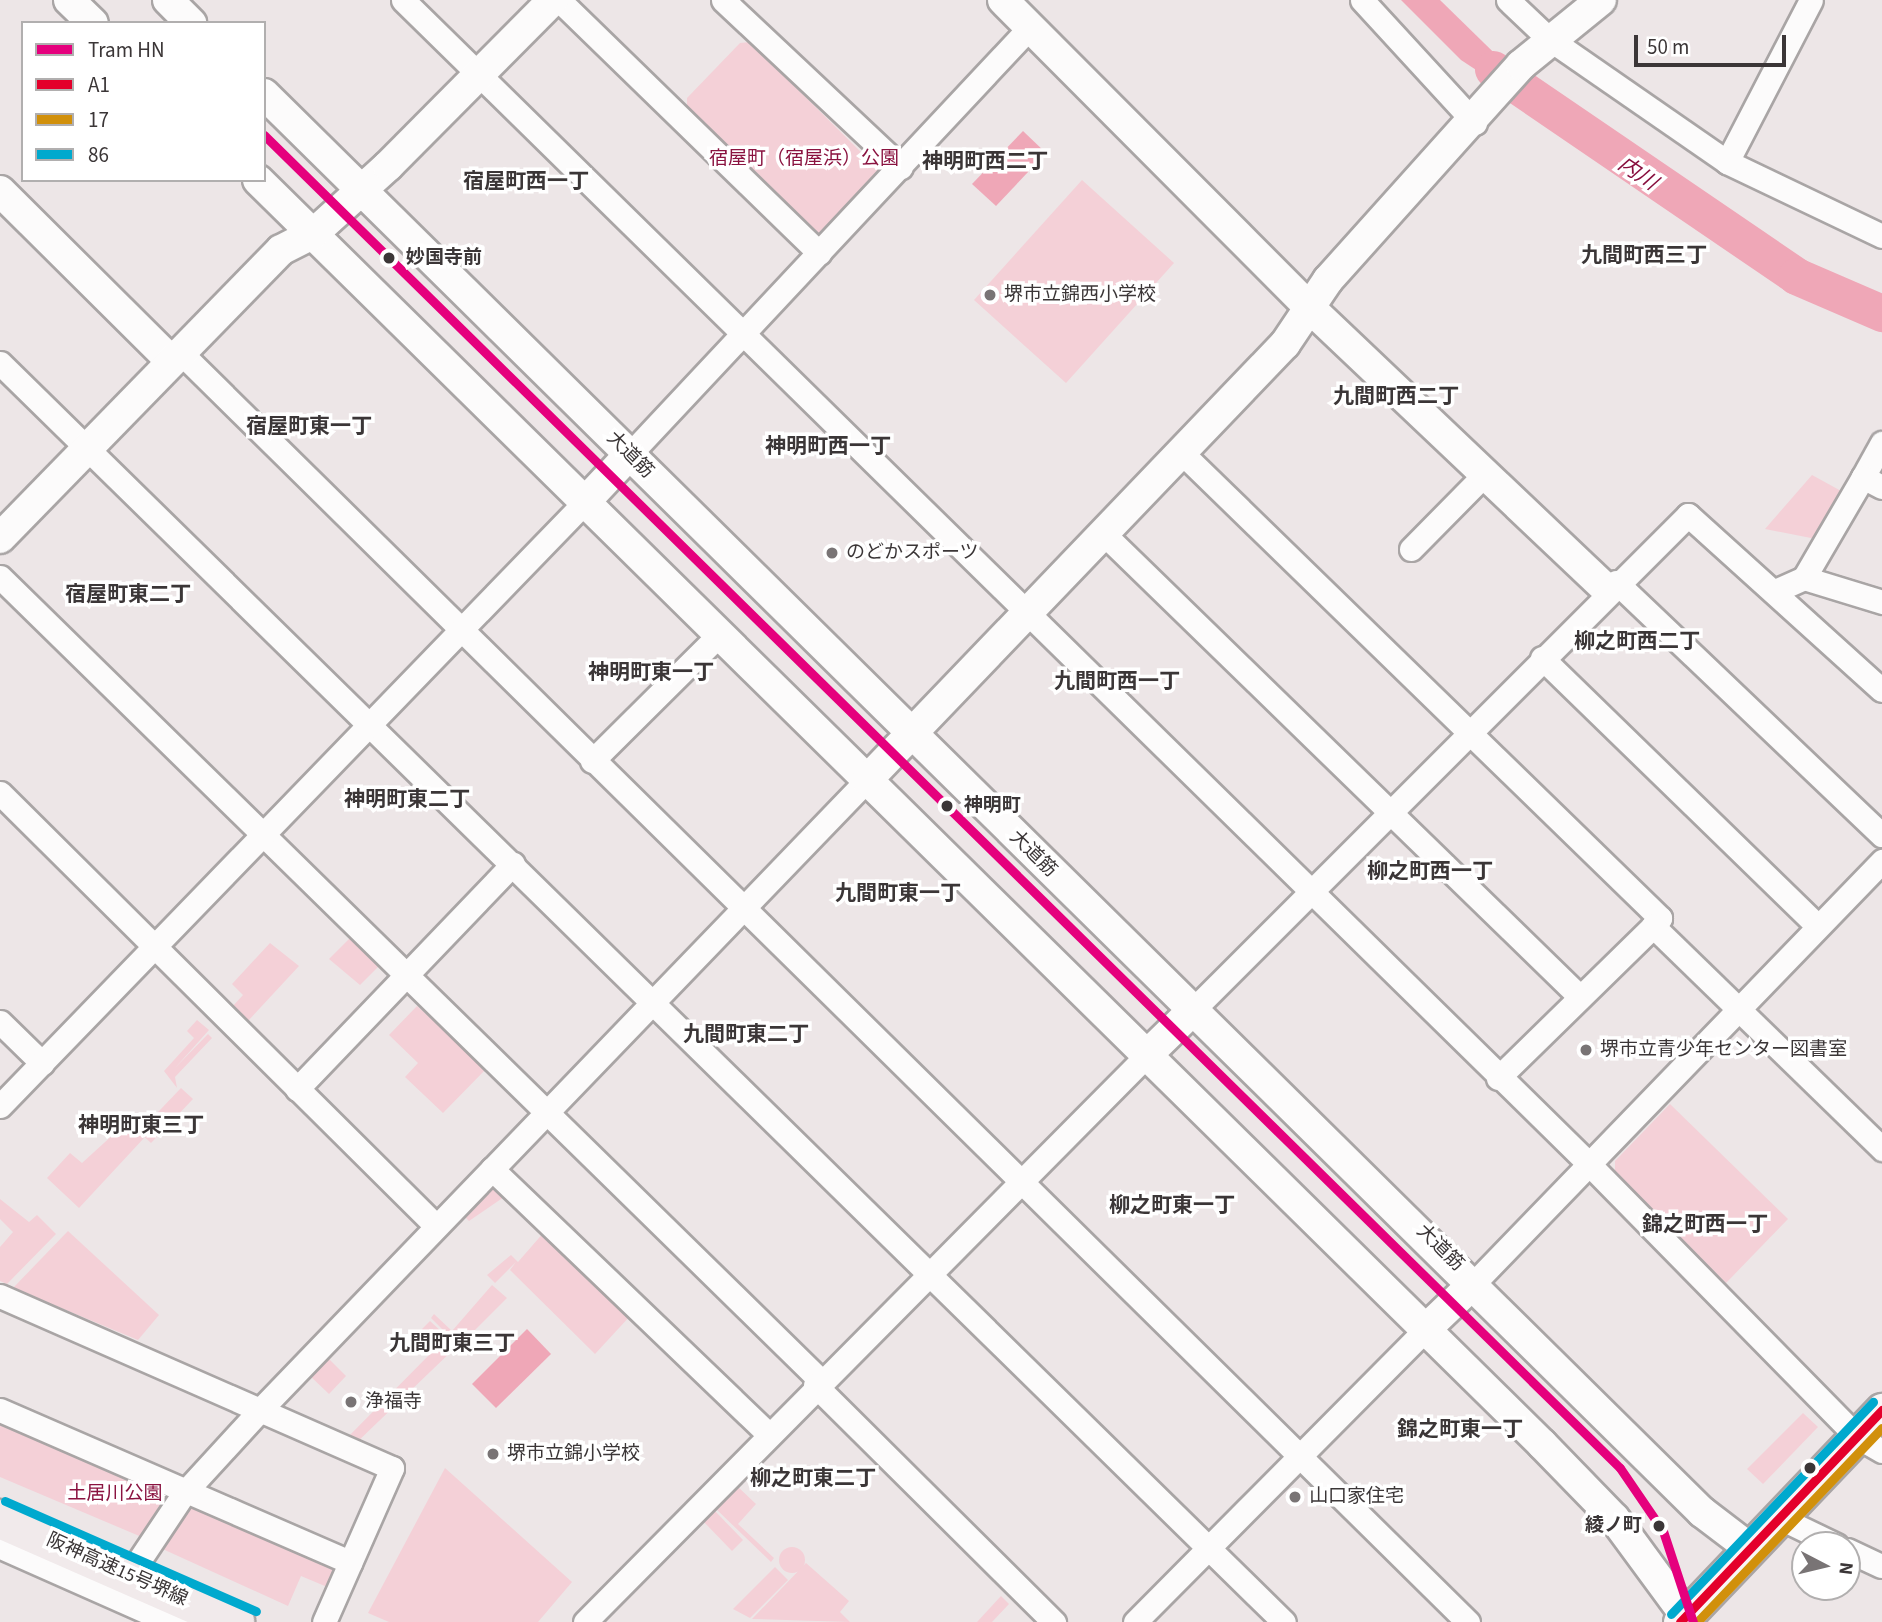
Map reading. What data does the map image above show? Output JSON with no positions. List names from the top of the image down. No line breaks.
{"streets":{"highway":["阪神高速15号堺線"],"street":["大道筋"]},"districts":["神明町西二丁","宿屋町西一丁","九間町西三丁","九間町西二丁","宿屋町東一丁","神明町西一丁","宿屋町東二丁","柳之町西二丁","神明町東一丁","九間町西一丁","神明町東二丁","柳之町西一丁","九間町東一丁","九間町東二丁","神明町東三丁","柳之町東一丁","錦之町西一丁","九間町東三丁","錦之町東一丁","柳之町東二丁"],"water":["内川"],"parks":["宿屋町（宿屋浜）公園","土居川公園"],"places":["妙国寺前","堺市立錦西小学校","のどかスポーツ","神明町","堺市立青少年センター図書室","浄福寺","堺市立錦小学校","山口家住宅","綾ノ町"],"lines":["tram line HN","transit line 86","transit line A1","transit line 17"],"legend":["Tram HN","A1","17","86"],"scale_bar":"50 m","north":"right"}
